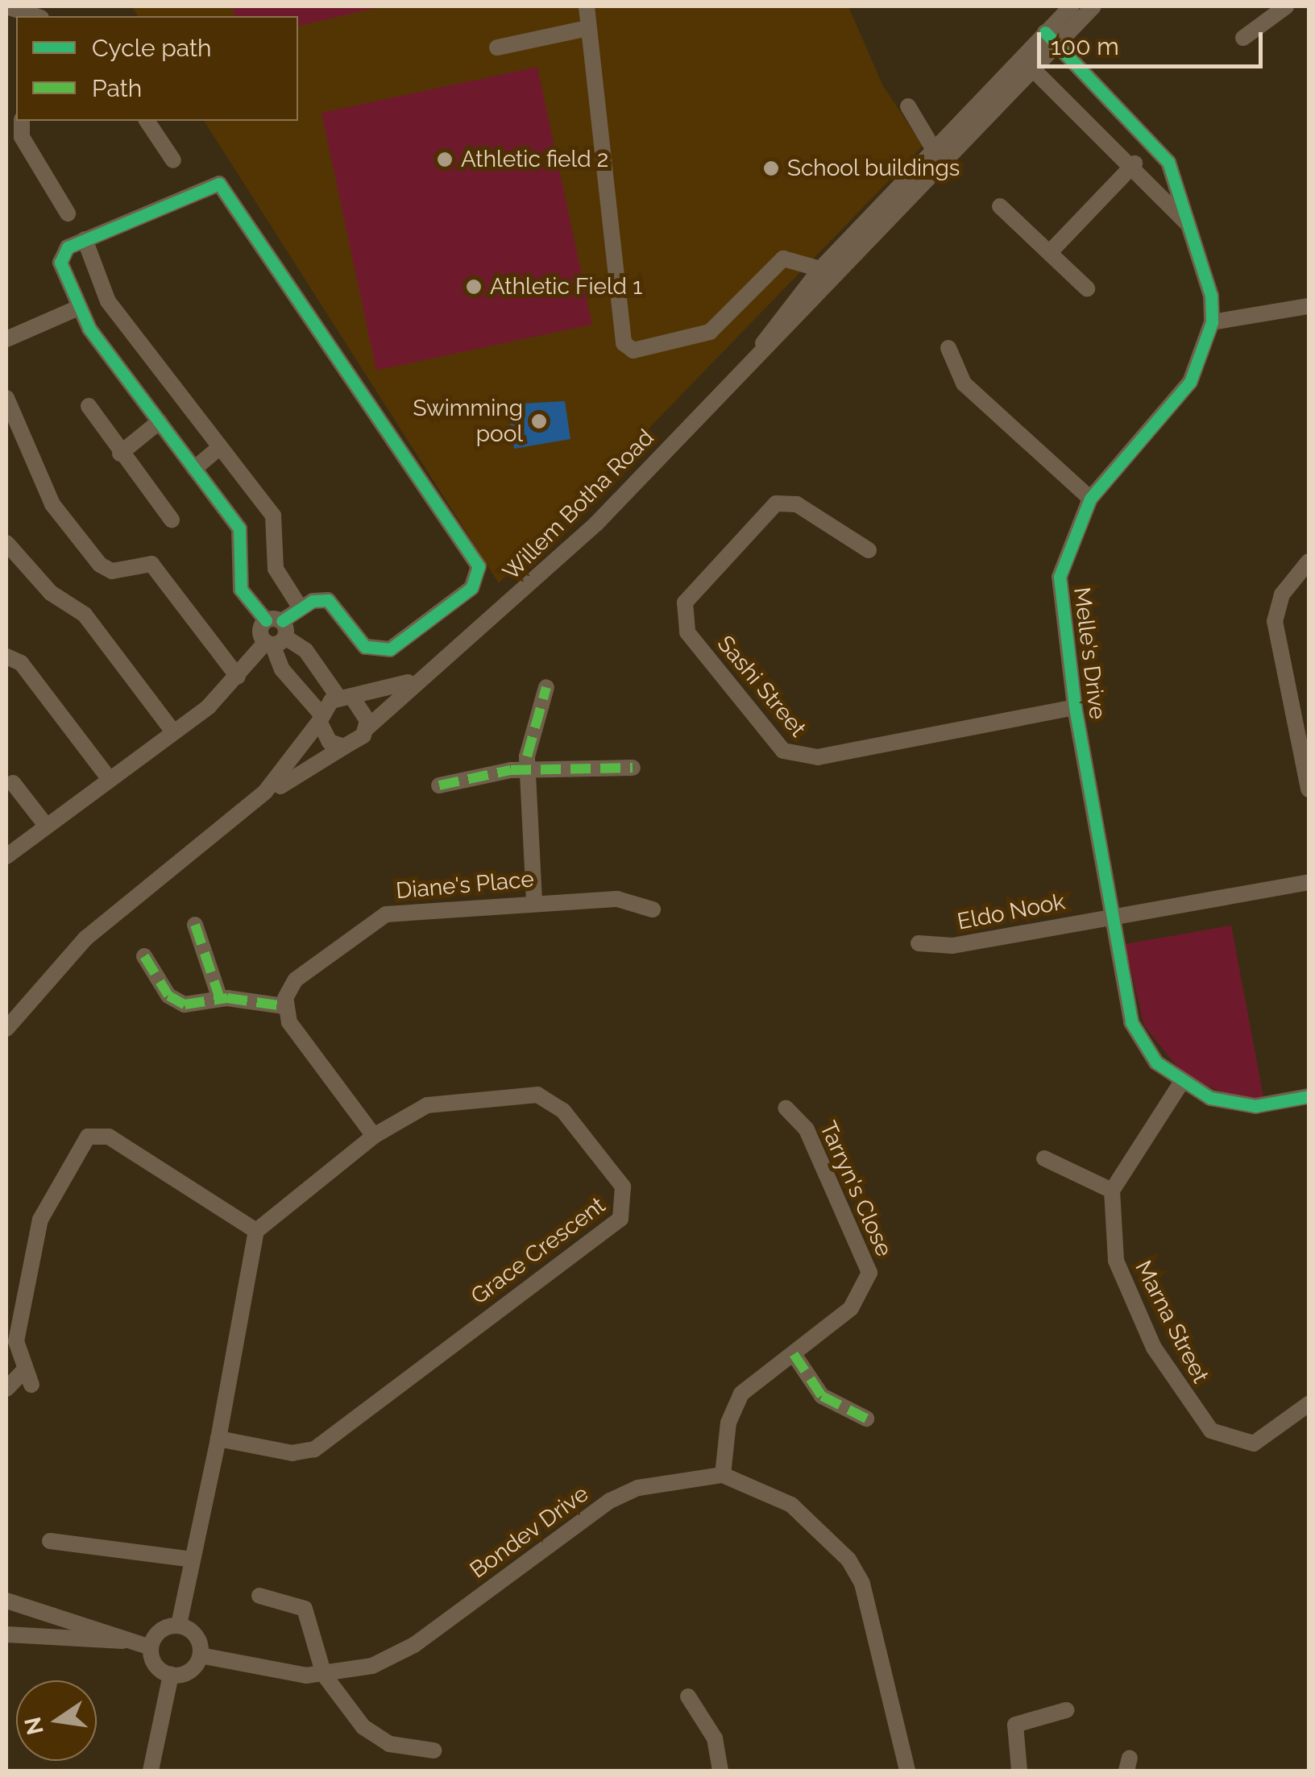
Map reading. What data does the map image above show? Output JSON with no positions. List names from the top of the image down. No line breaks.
{"streets":{"street":["Willem Botha Road","Melle's Drive","Sashi Street","Diane's Place","Eldo Nook","Tarryn's Close","Grace Crescent","Marna Street","Bondev Drive"]},"crossings":[["Willem Botha Road","Melle's Drive"],["Melle's Drive","Sashi Street"],["Melle's Drive","Eldo Nook"],["Tarryn's Close","Bondev Drive"]],"places":["Athletic field 2","School buildings","Athletic Field 1","Swimming pool"],"legend":["Cycle path","Path"],"scale_bar":"100 m","north":"left"}
